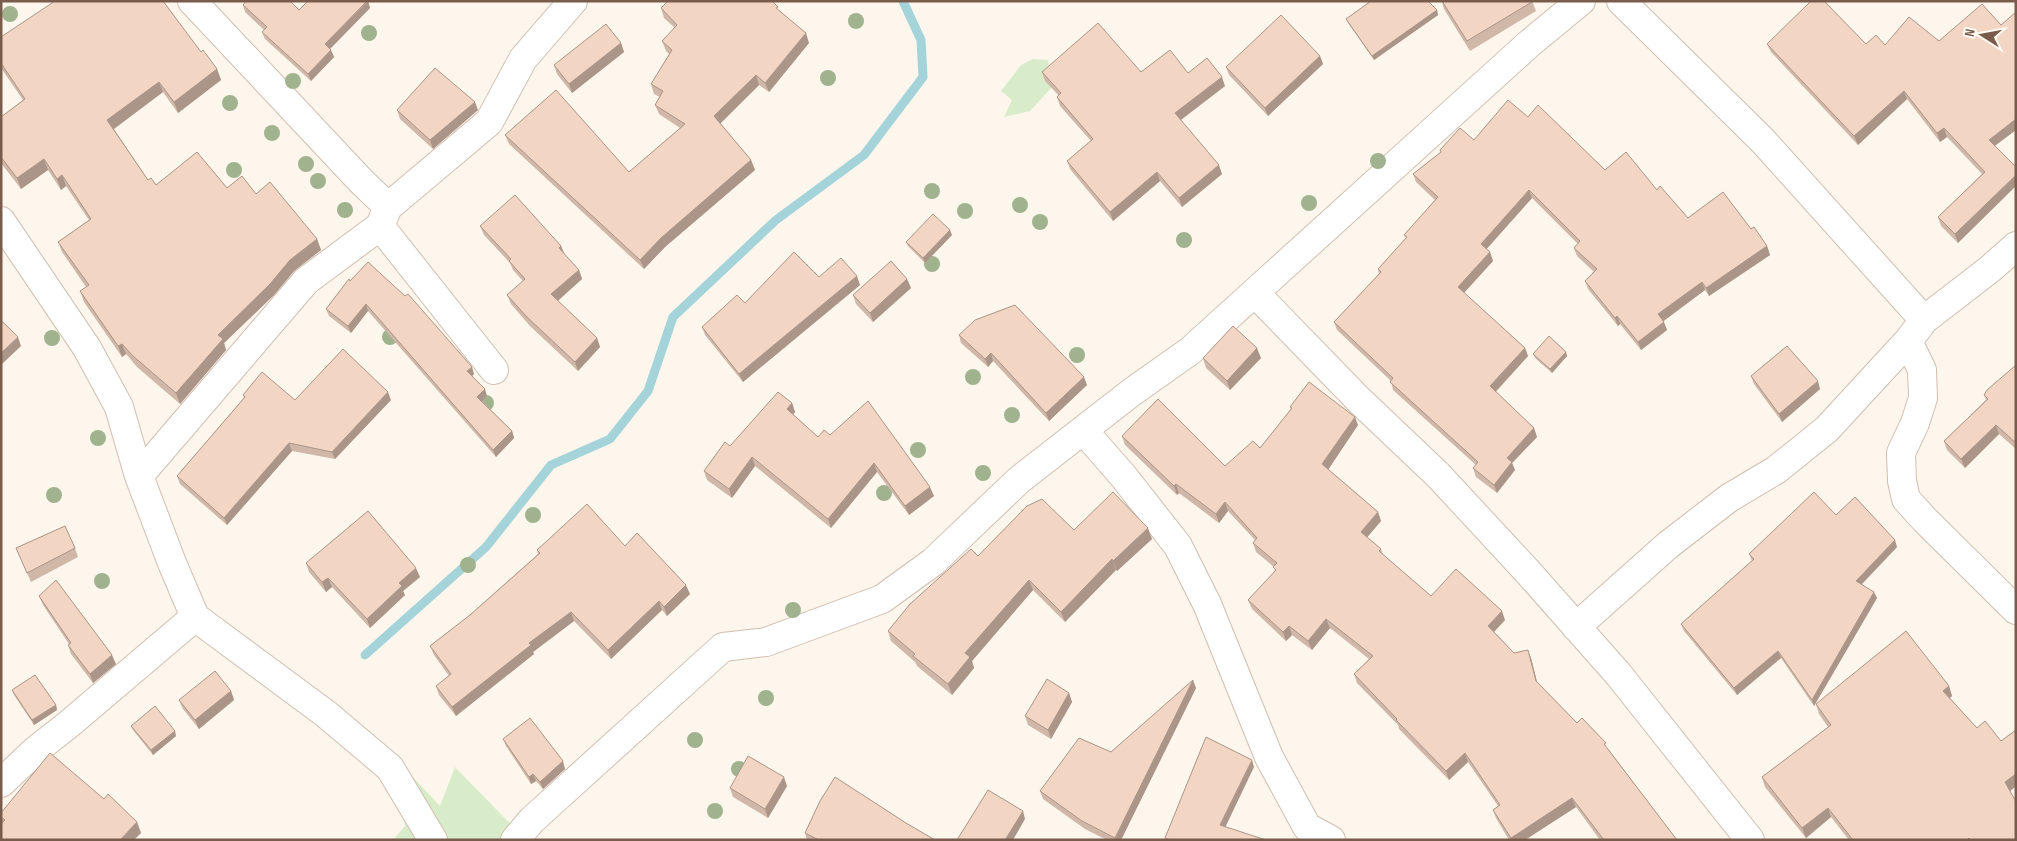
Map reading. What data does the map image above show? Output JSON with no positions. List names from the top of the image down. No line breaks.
{"north":"left"}
